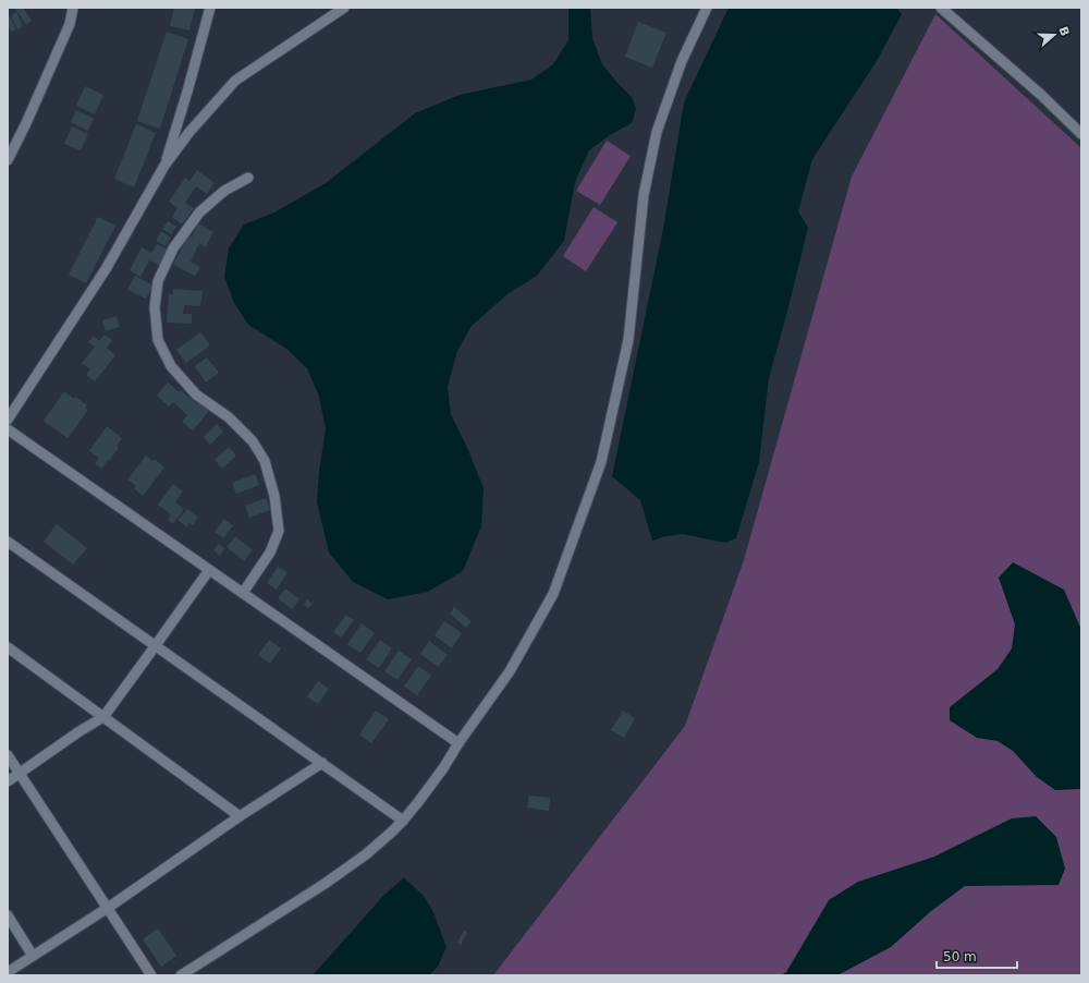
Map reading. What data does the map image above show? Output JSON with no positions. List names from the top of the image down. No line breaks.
{"scale_bar":"50 m","north":"right"}
